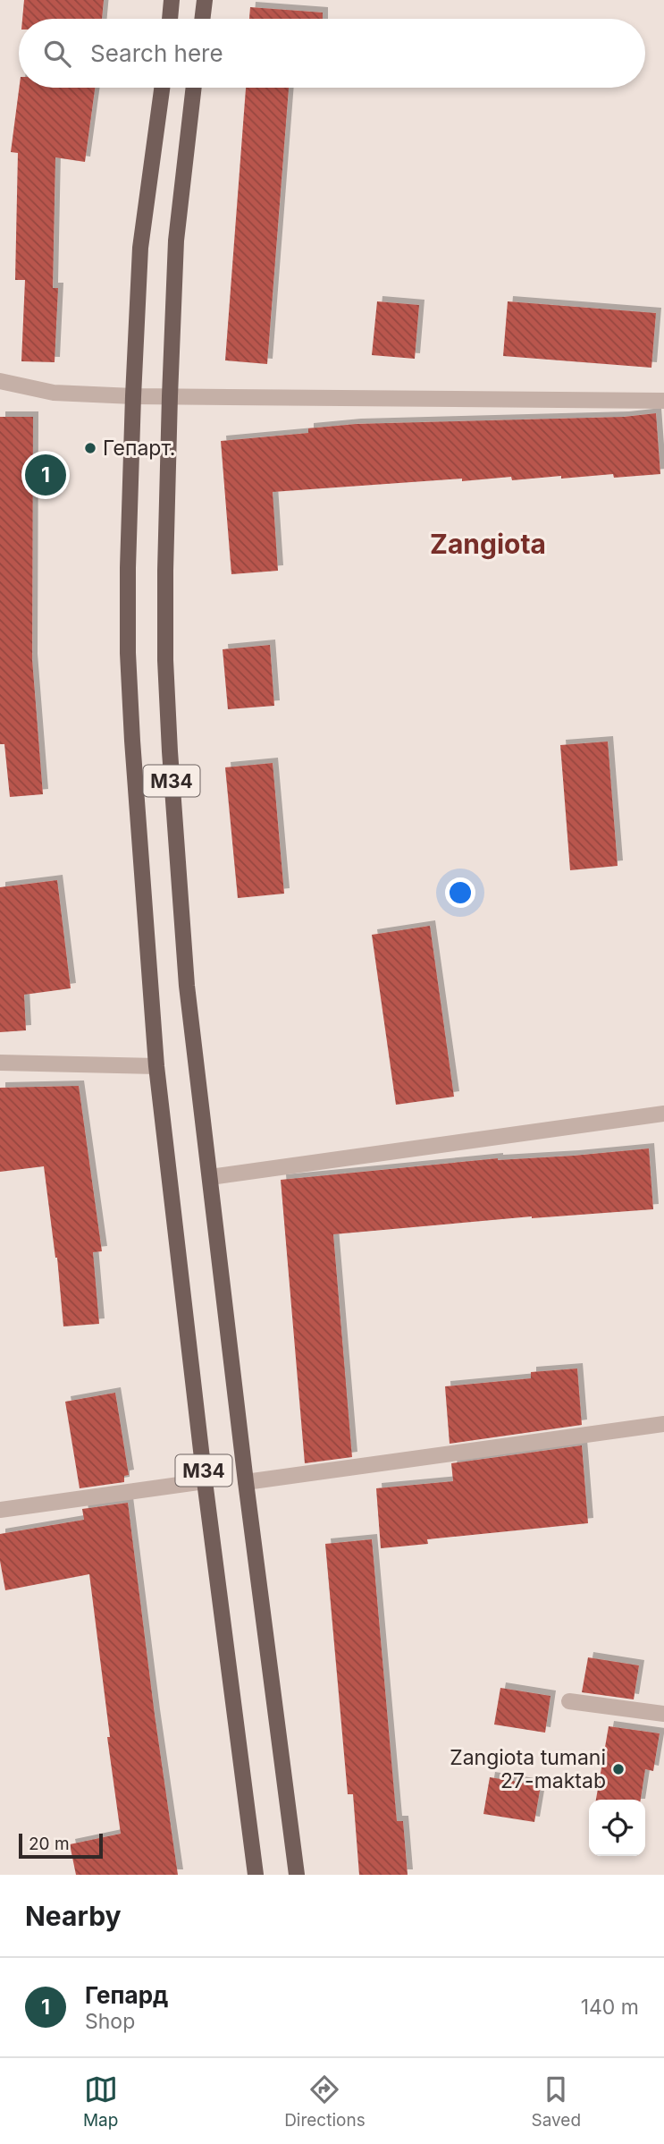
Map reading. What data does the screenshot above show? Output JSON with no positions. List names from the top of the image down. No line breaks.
{"streets":{"main road":["M34"]},"districts":["Zangiota"],"places":["Гепарт.","Zangiota tumani 27-maktab"],"scale_bar":"20 m","page":{"search":"Search here","pins":"1","scale":"20 m","heading":"Nearby","list":[{"mark":"1","name":"Гепард","note":"Shop","value":"140 m"}],"nav":["Map","Directions","Saved"]}}
